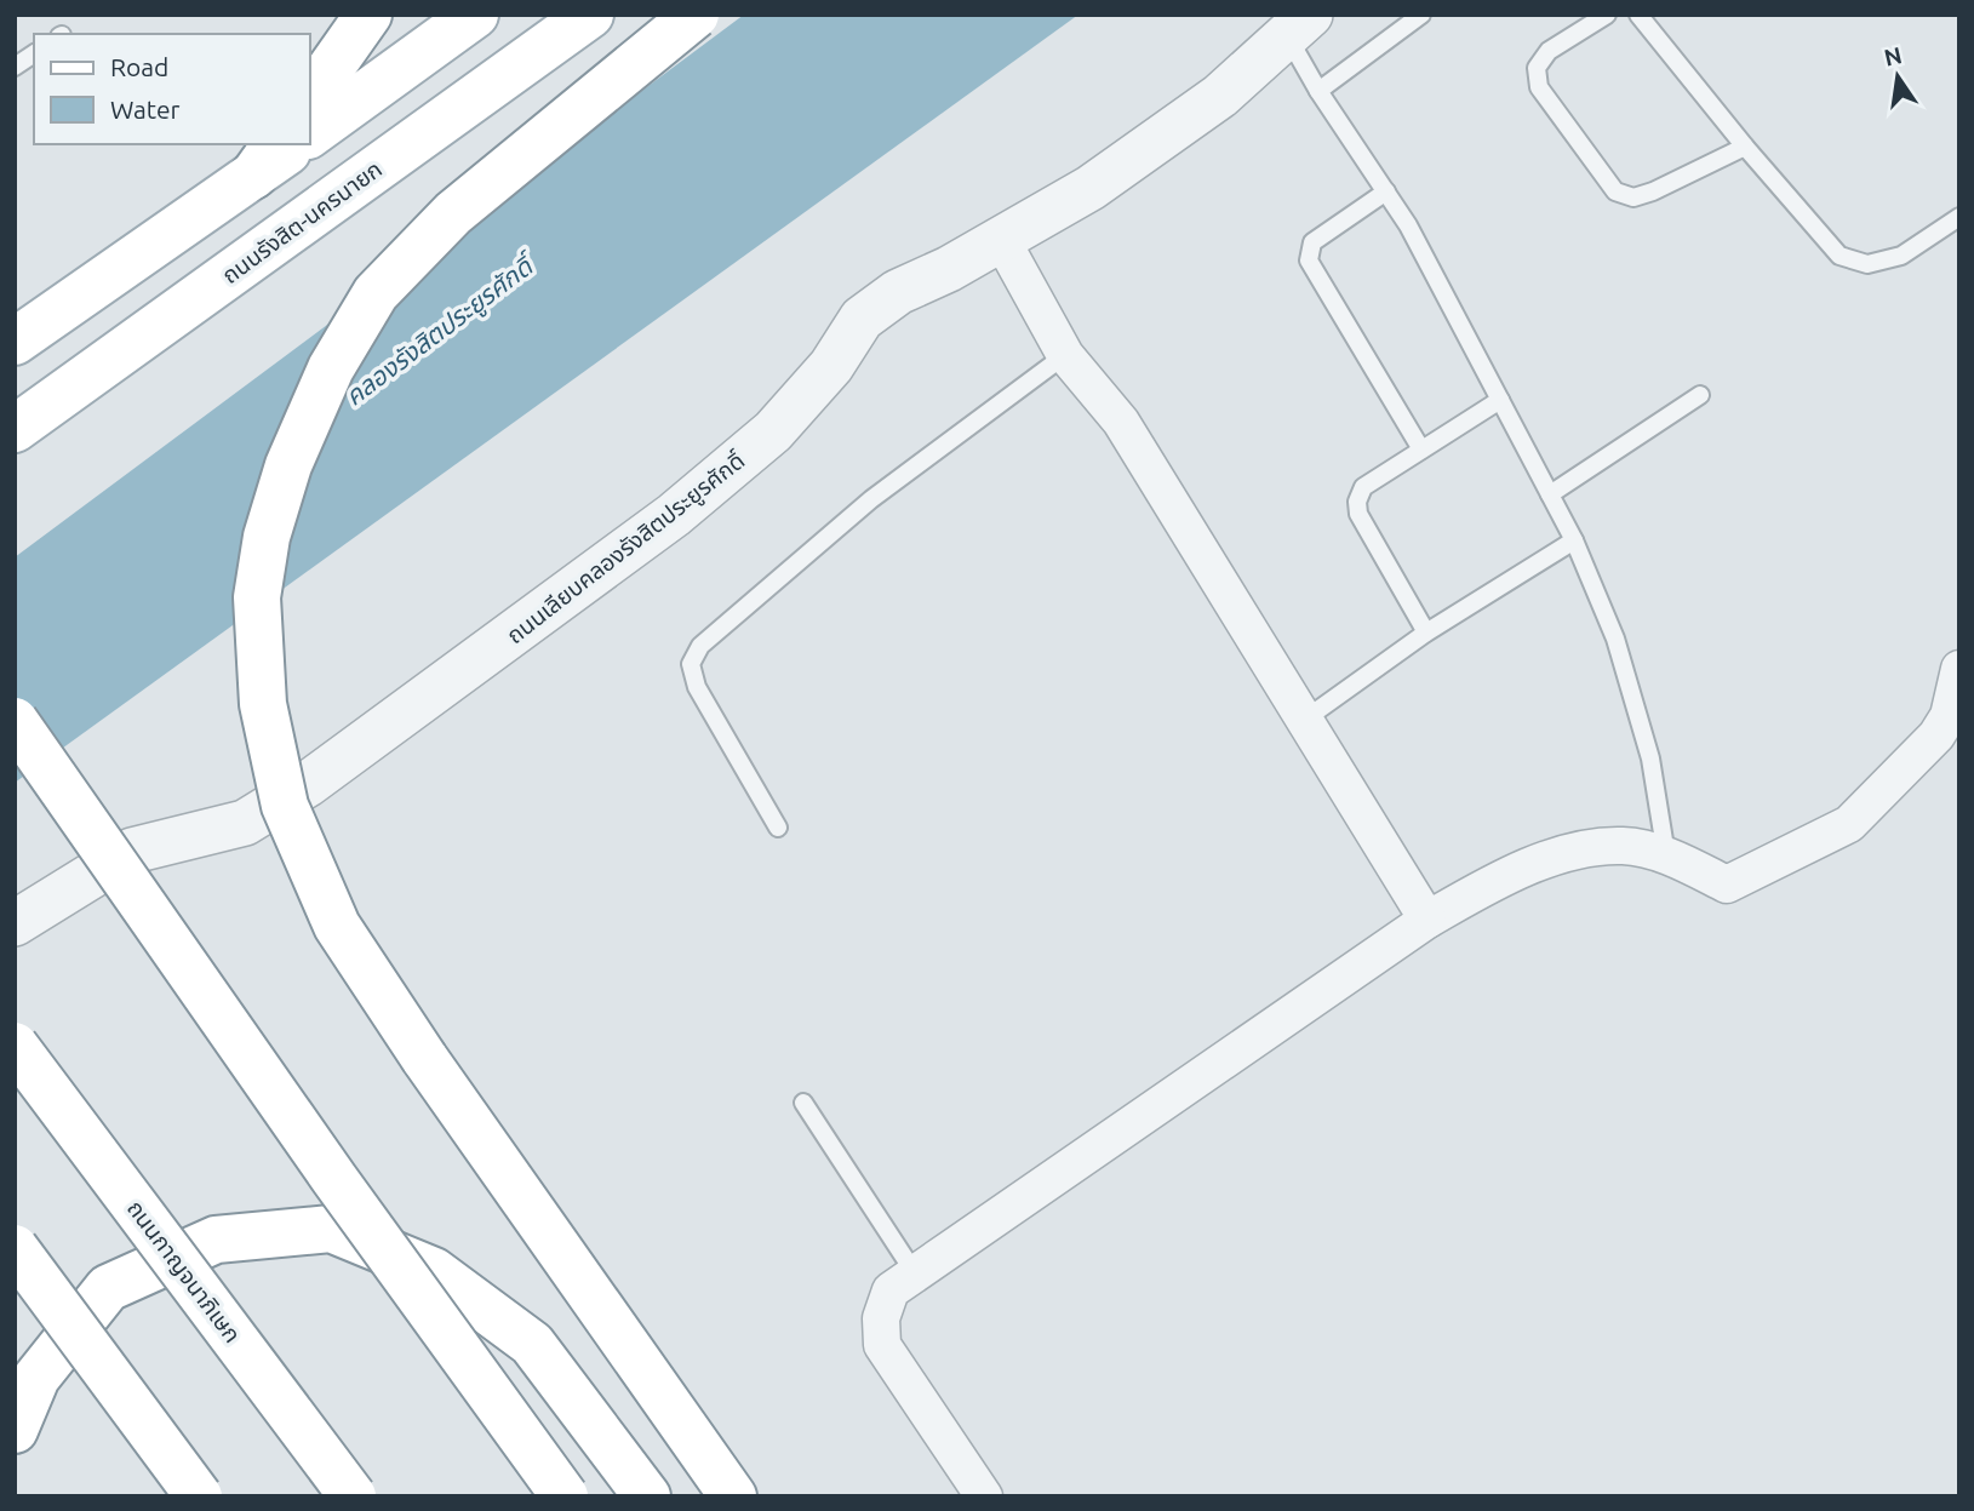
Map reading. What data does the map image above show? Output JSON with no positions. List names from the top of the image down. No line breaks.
{"streets":{"main road":["ถนนรังสิต-นครนายก","ถนนกาญจนาภิเษก"],"street":["ถนนเลียบคลองรังสิตประยูรศักดิ์"]},"water":["คลองรังสิตประยูรศักดิ์"],"legend":["Road","Water"],"north":"top"}
